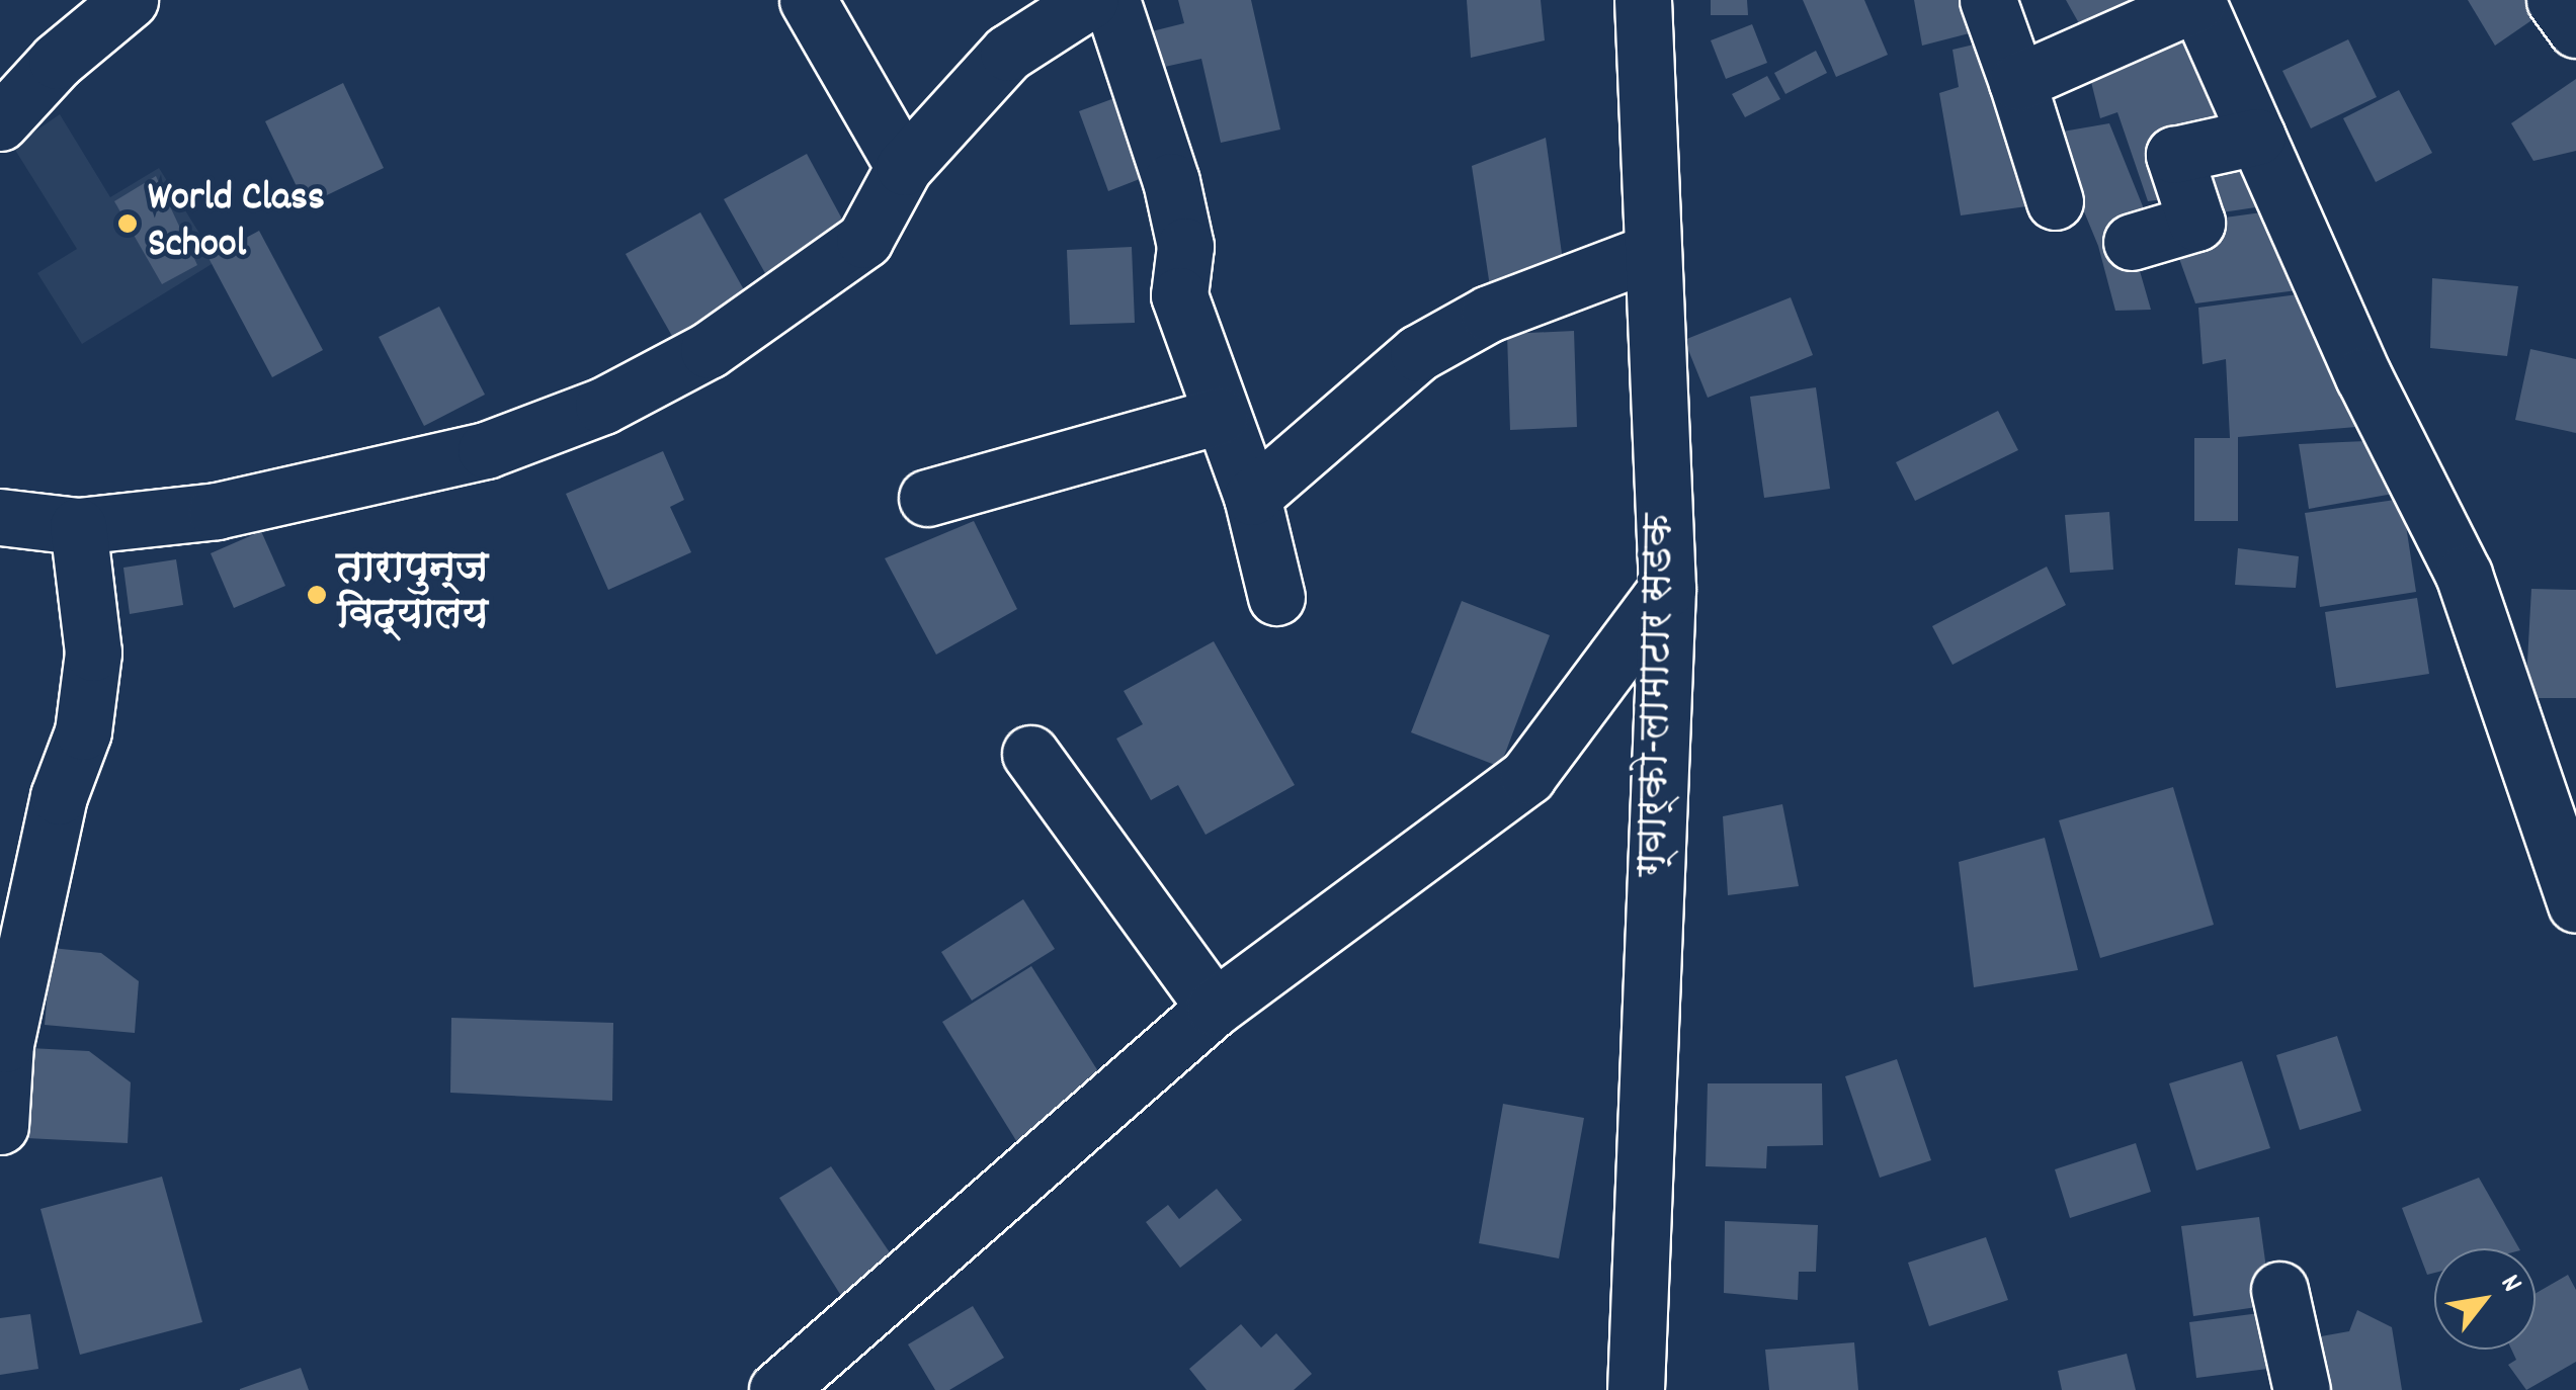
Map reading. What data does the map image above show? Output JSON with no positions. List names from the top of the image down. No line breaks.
{"streets":{"street":["ग्वार्को-लामाटार सडक"]},"places":["World Class School","तारापुन्ज विद्यालय"],"north":"top right"}
